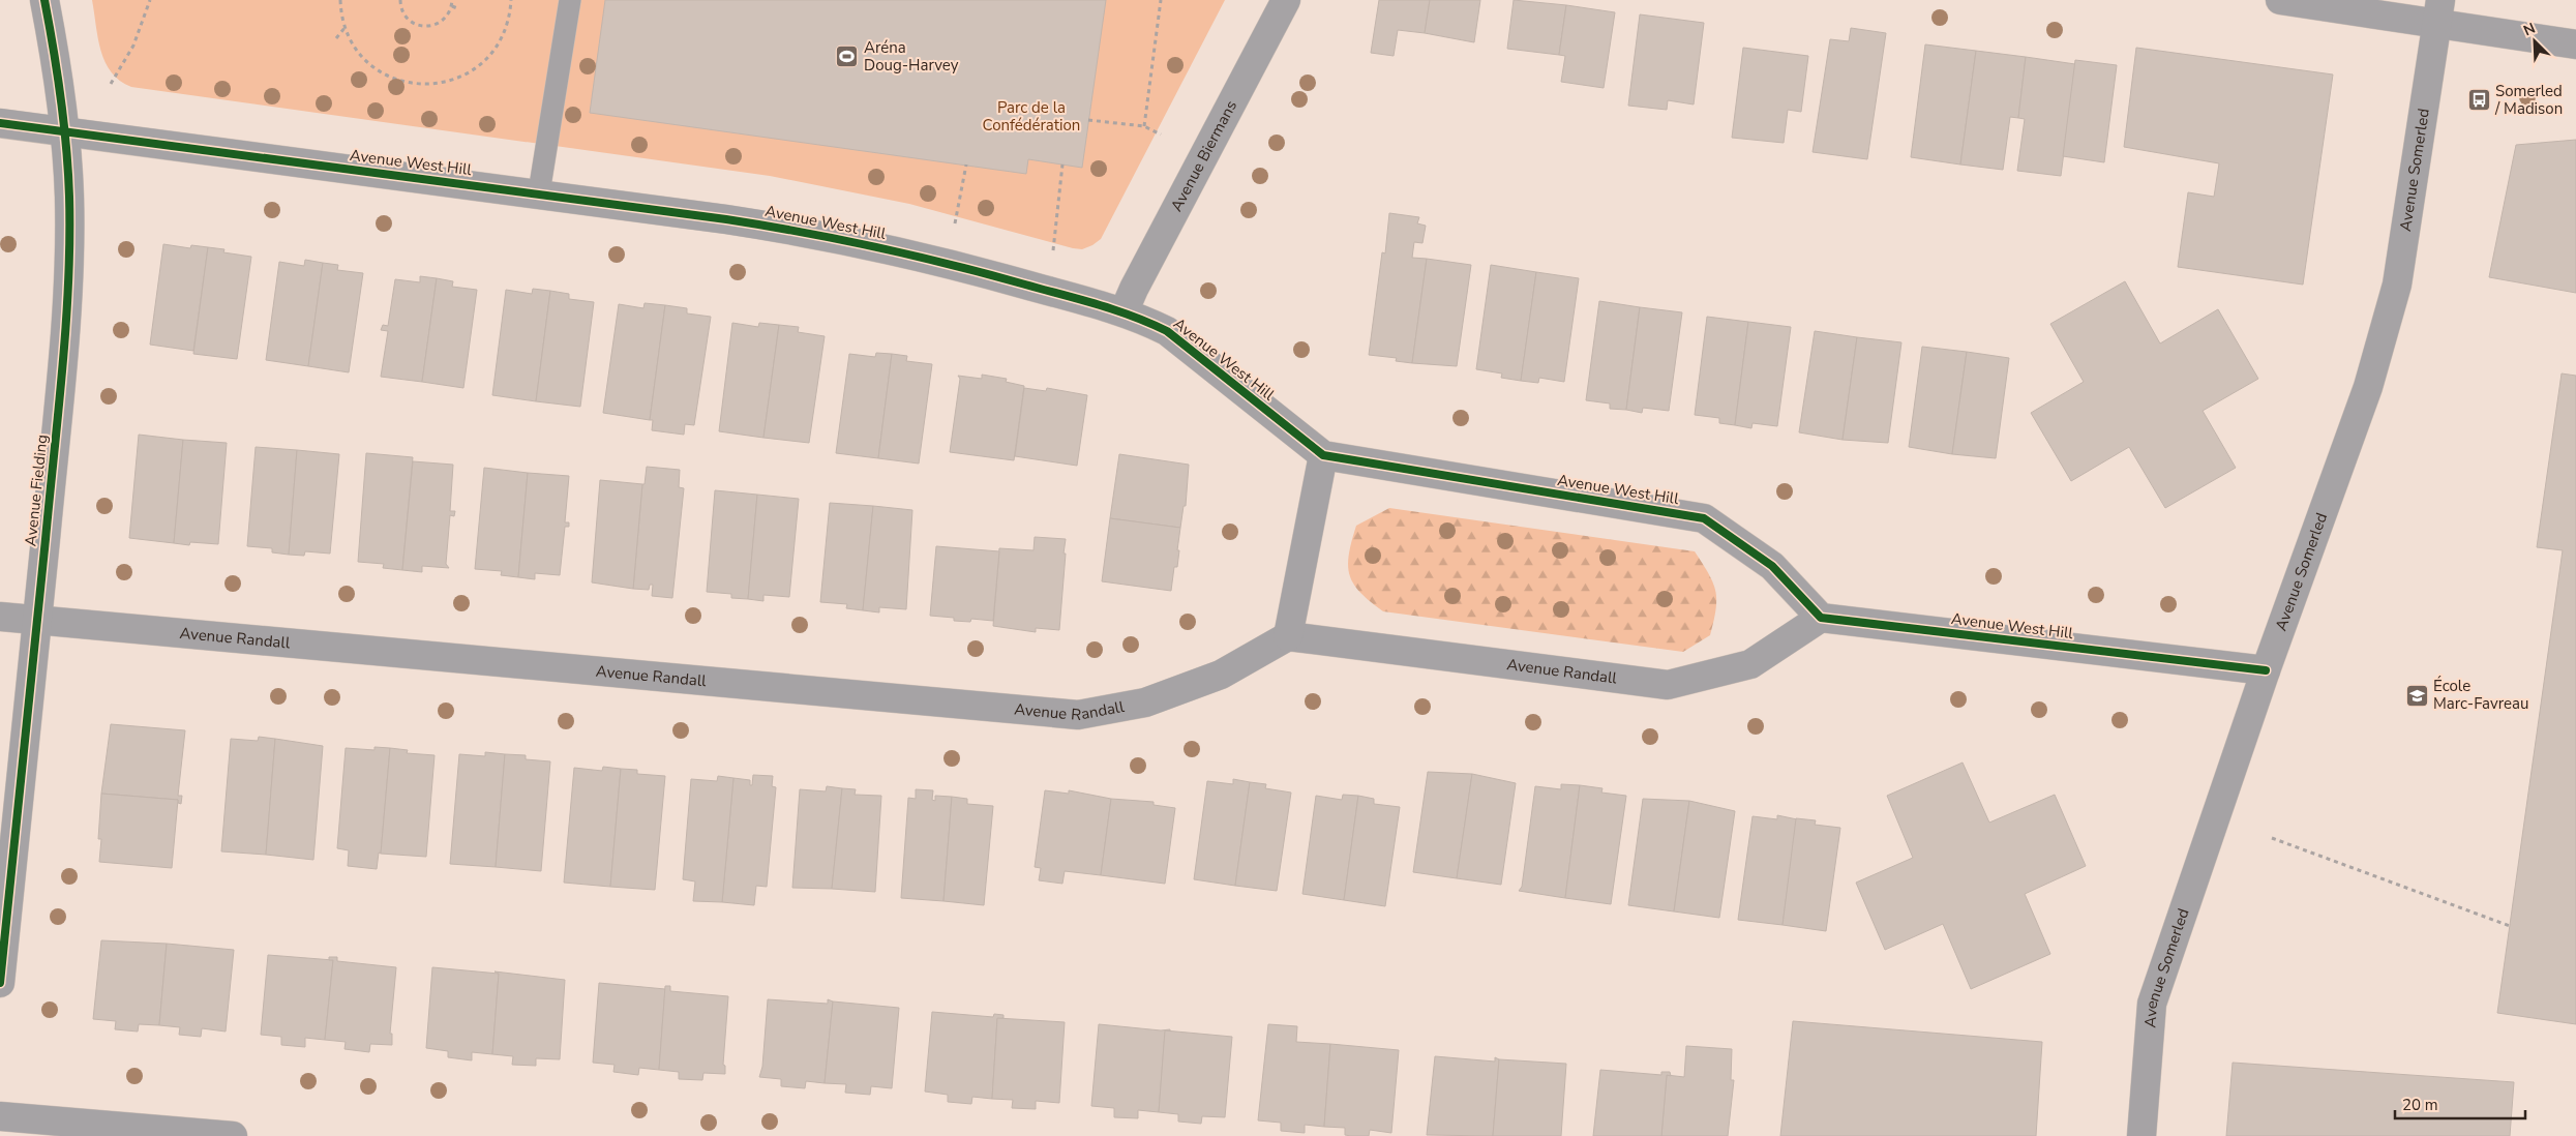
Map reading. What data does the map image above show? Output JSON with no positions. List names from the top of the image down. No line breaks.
{"streets":{"street":["Avenue Biermans","Avenue West Hill","Avenue Somerled","Avenue Fielding","Avenue Randall"]},"crossings":[["Avenue Biermans","Avenue West Hill"],["Avenue West Hill","Avenue Somerled"],["Avenue West Hill","Avenue Fielding"],["Avenue West Hill","Avenue Randall"],["Avenue Fielding","Avenue Randall"]],"parks":["Parc de la Confédération"],"places":{"sports":["Aréna Doug-Harvey"],"bus stop":["Somerled / Madison"],"school or university":["École Marc-Favreau"]},"scale_bar":"20 m","north":"top left"}
